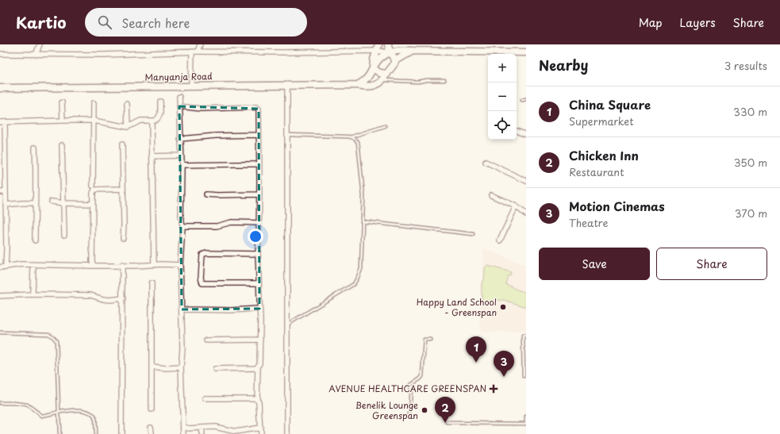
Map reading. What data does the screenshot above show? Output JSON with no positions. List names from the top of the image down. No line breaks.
{"streets":{"main road":["Manyanja Road"]},"places":{"other":["Happy Land School - Greenspan","Benelik Lounge Greenspan"],"health":["AVENUE HEALTHCARE GREENSPAN"]},"page":{"header":"Kartio","search":"Search here","nav":["Map","Layers","Share"],"heading":["Nearby","3 results"],"map_buttons":["+","−"],"list":[{"mark":"1","name":"China Square","note":"Supermarket","value":"330 m"},{"mark":"2","name":"Chicken Inn","note":"Restaurant","value":"350 m"},{"mark":"3","name":"Motion Cinemas","note":"Theatre","value":"370 m"}],"buttons":["Save","Share"],"pins":["1","3","2"]}}
